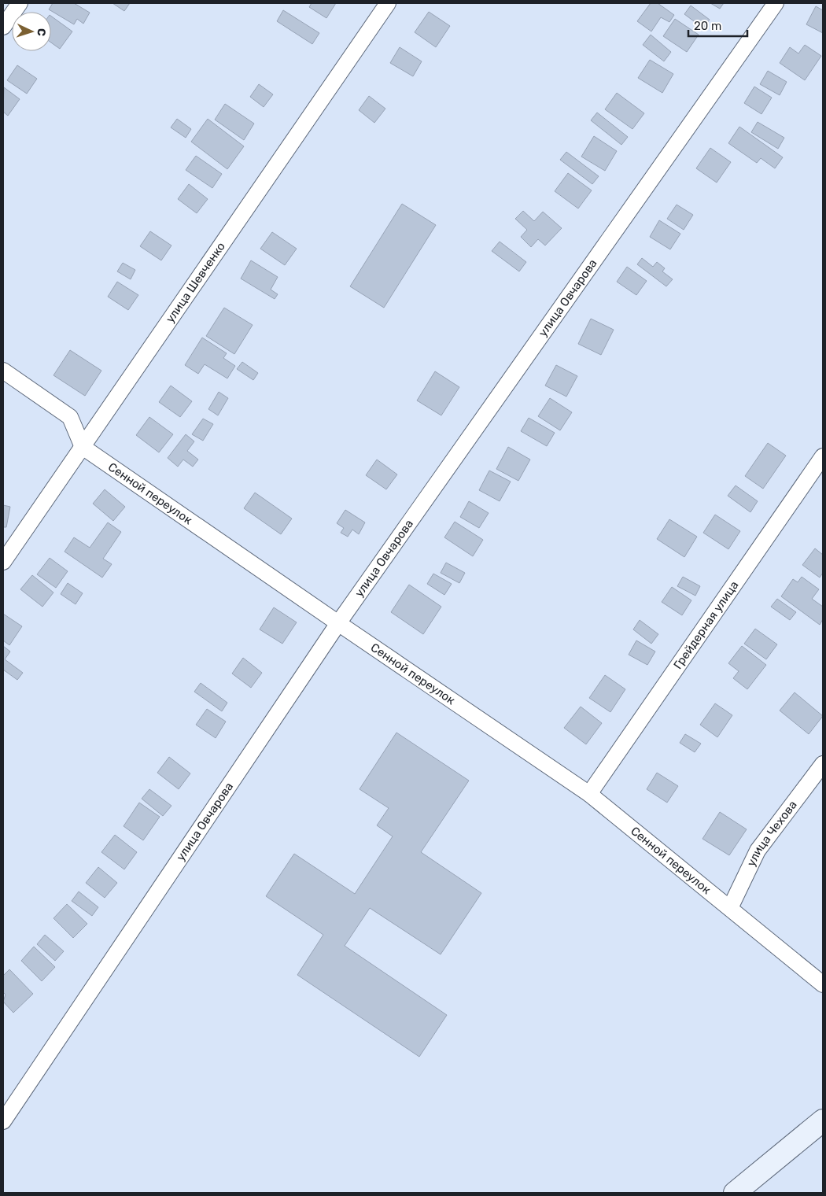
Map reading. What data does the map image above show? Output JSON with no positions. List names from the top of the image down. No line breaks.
{"streets":{"street":["улица Шевченко","улица Овчарова","Сенной переулок","Грейдерная улица","улица Чехова"]},"crossings":[["улица Шевченко","Сенной переулок"],["улица Овчарова","Сенной переулок"],["Сенной переулок","Грейдерная улица"],["Сенной переулок","улица Чехова"]],"scale_bar":"20 m","north":"right"}
